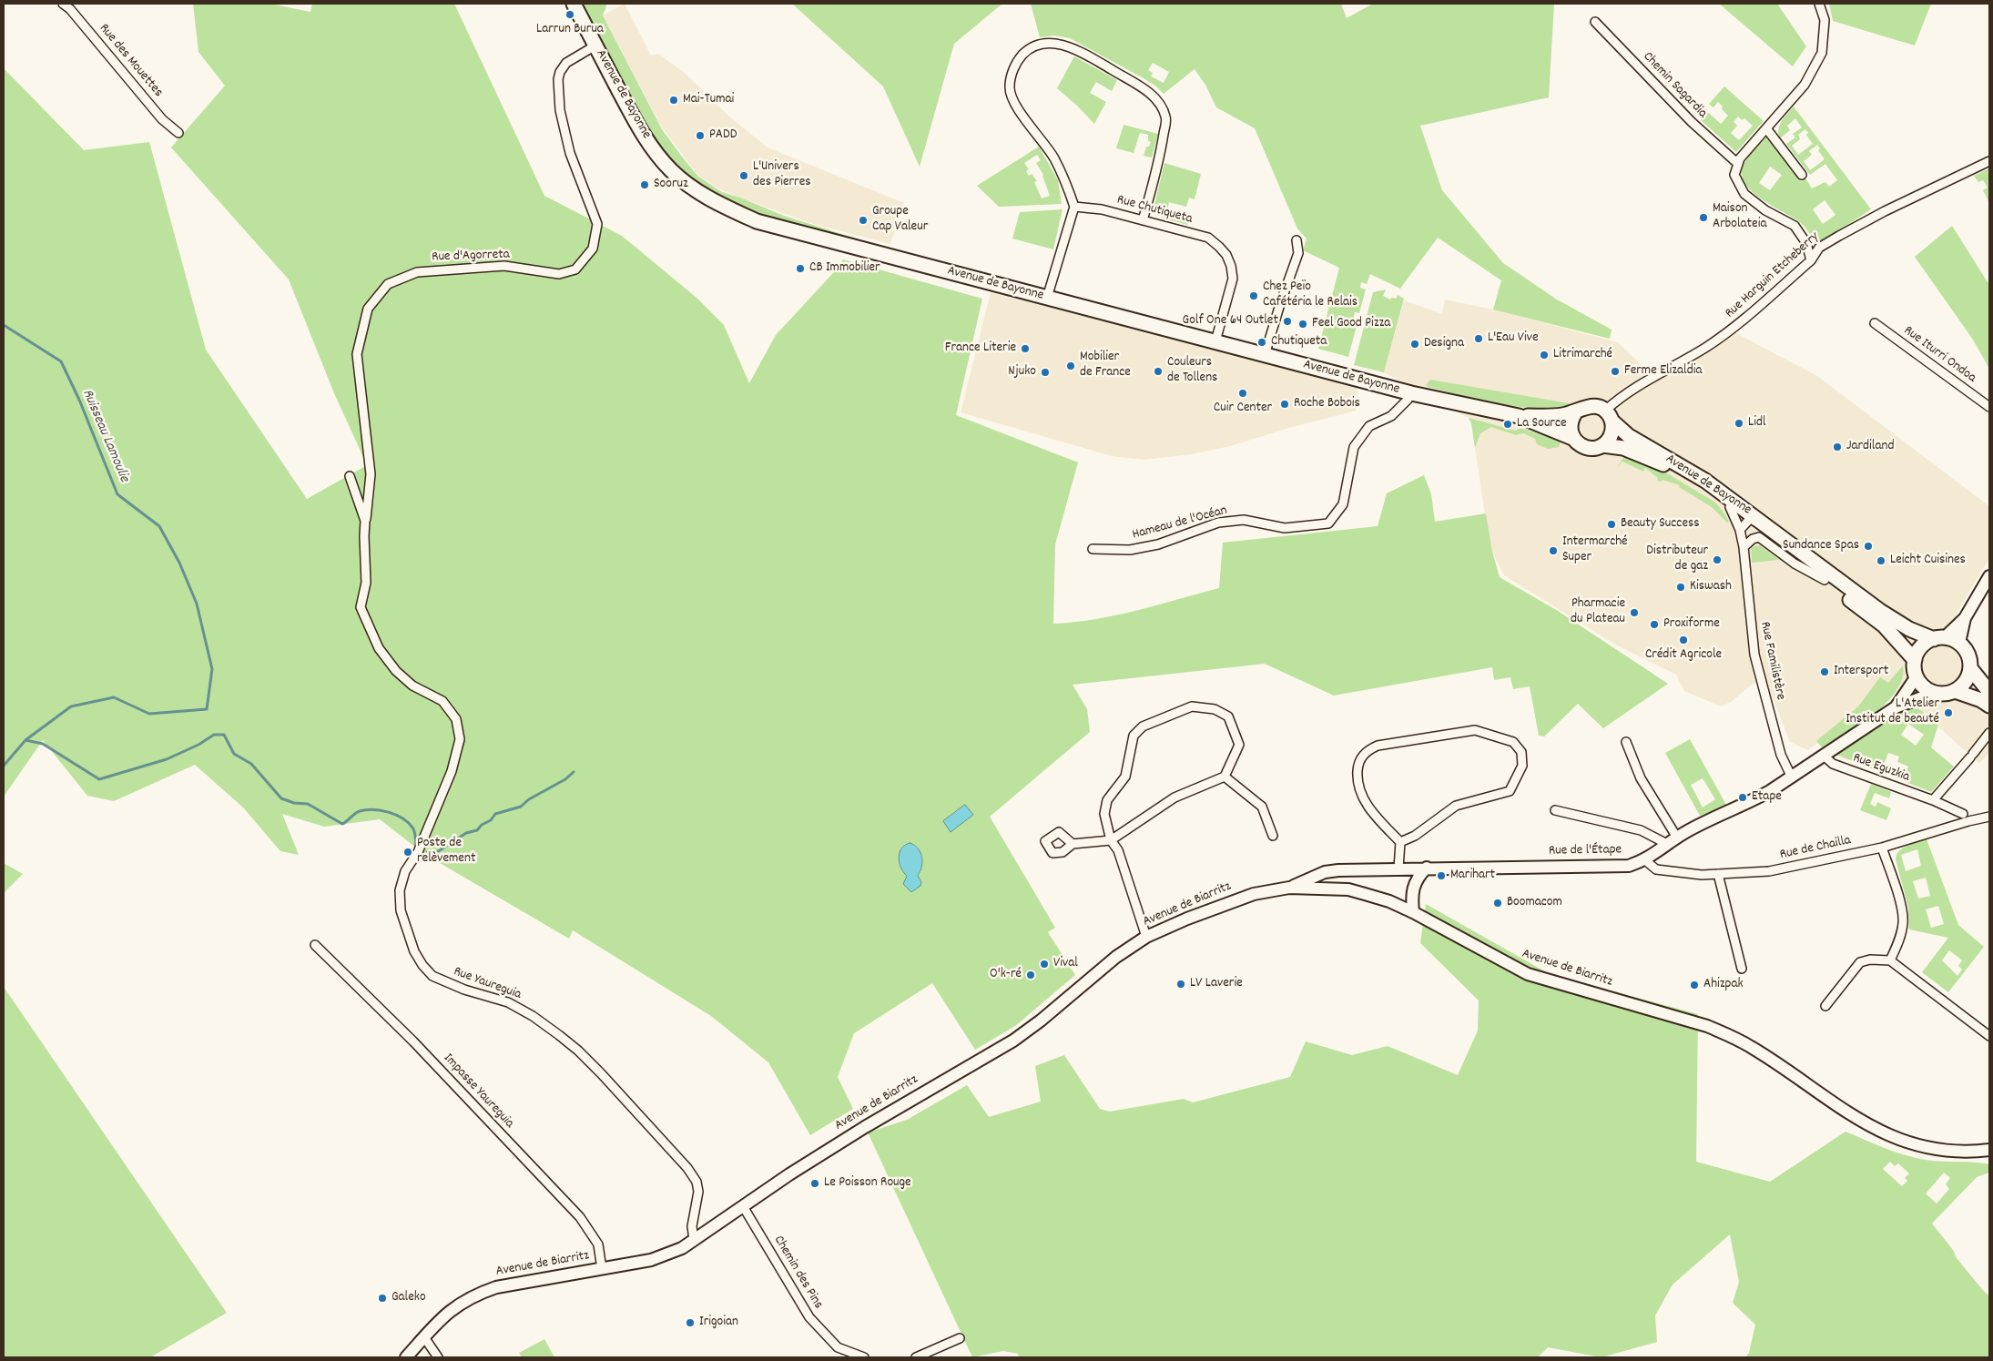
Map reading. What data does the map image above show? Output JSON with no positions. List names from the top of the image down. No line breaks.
{"streets":{"main road":["Avenue de Bayonne","Rue de l'Étape","Avenue de Biarritz"],"street":["Rue des Mouettes","Chemin Sagardia","Rue Chutiqueta","Rue d'Agorreta","Rue Harguin Etcheberry","Rue Iturri Ondoa","Hameau de l'Océan","Rue Familistère","Rue Eguzkia","Rue de Chailla","Rue Yaureguia","Impasse Yaureguia","Chemin des Pins"]},"crossings":[["Avenue de Bayonne","Rue Chutiqueta"],["Avenue de Bayonne","Rue d'Agorreta"],["Avenue de Bayonne","Rue Harguin Etcheberry"],["Avenue de Bayonne","Hameau de l'Océan"],["Avenue de Bayonne","Rue Familistère"],["Rue d'Agorreta","Rue Yaureguia"],["Rue Familistère","Rue de l'Étape"],["Rue Eguzkia","Rue de l'Étape"],["Rue de Chailla","Rue de l'Étape"],["Rue de l'Étape","Avenue de Biarritz"],["Avenue de Biarritz","Rue Yaureguia"],["Avenue de Biarritz","Impasse Yaureguia"],["Avenue de Biarritz","Chemin des Pins"]],"water":["Ruisseau Lamoulie"],"places":["Larrun Burua","Mai-Tumai","PADD","L'Univers des Pierres","Sooruz","Maison Arbolateia","Groupe Cap Valeur","CB Immobilier","Chez Peïo Cafétéria le Relais","Golf One 64 Outlet","Feel Good Pizza","L'Eau Vive","Chutiqueta","Designa","France Literie","Litrimarché","Mobilier de France","Couleurs de Tollens","Ferme Elizaldia","Njuko","Cuir Center","Roche Bobois","Lidl","La Source","Jardiland","Beauty Success","Sundance Spas","Intermarché Super","Distributeur de gaz","Leicht Cuisines","Kiswash","Pharmacie du Plateau","Proxiforme","Crédit Agricole","Intersport","L'Atelier Institut de beauté","Etape","Poste de relèvement","Marihart","Boomacom","Vival","O'k-ré","LV Laverie","Ahizpak","Le Poisson Rouge","Galeko","Irigoian"]}
